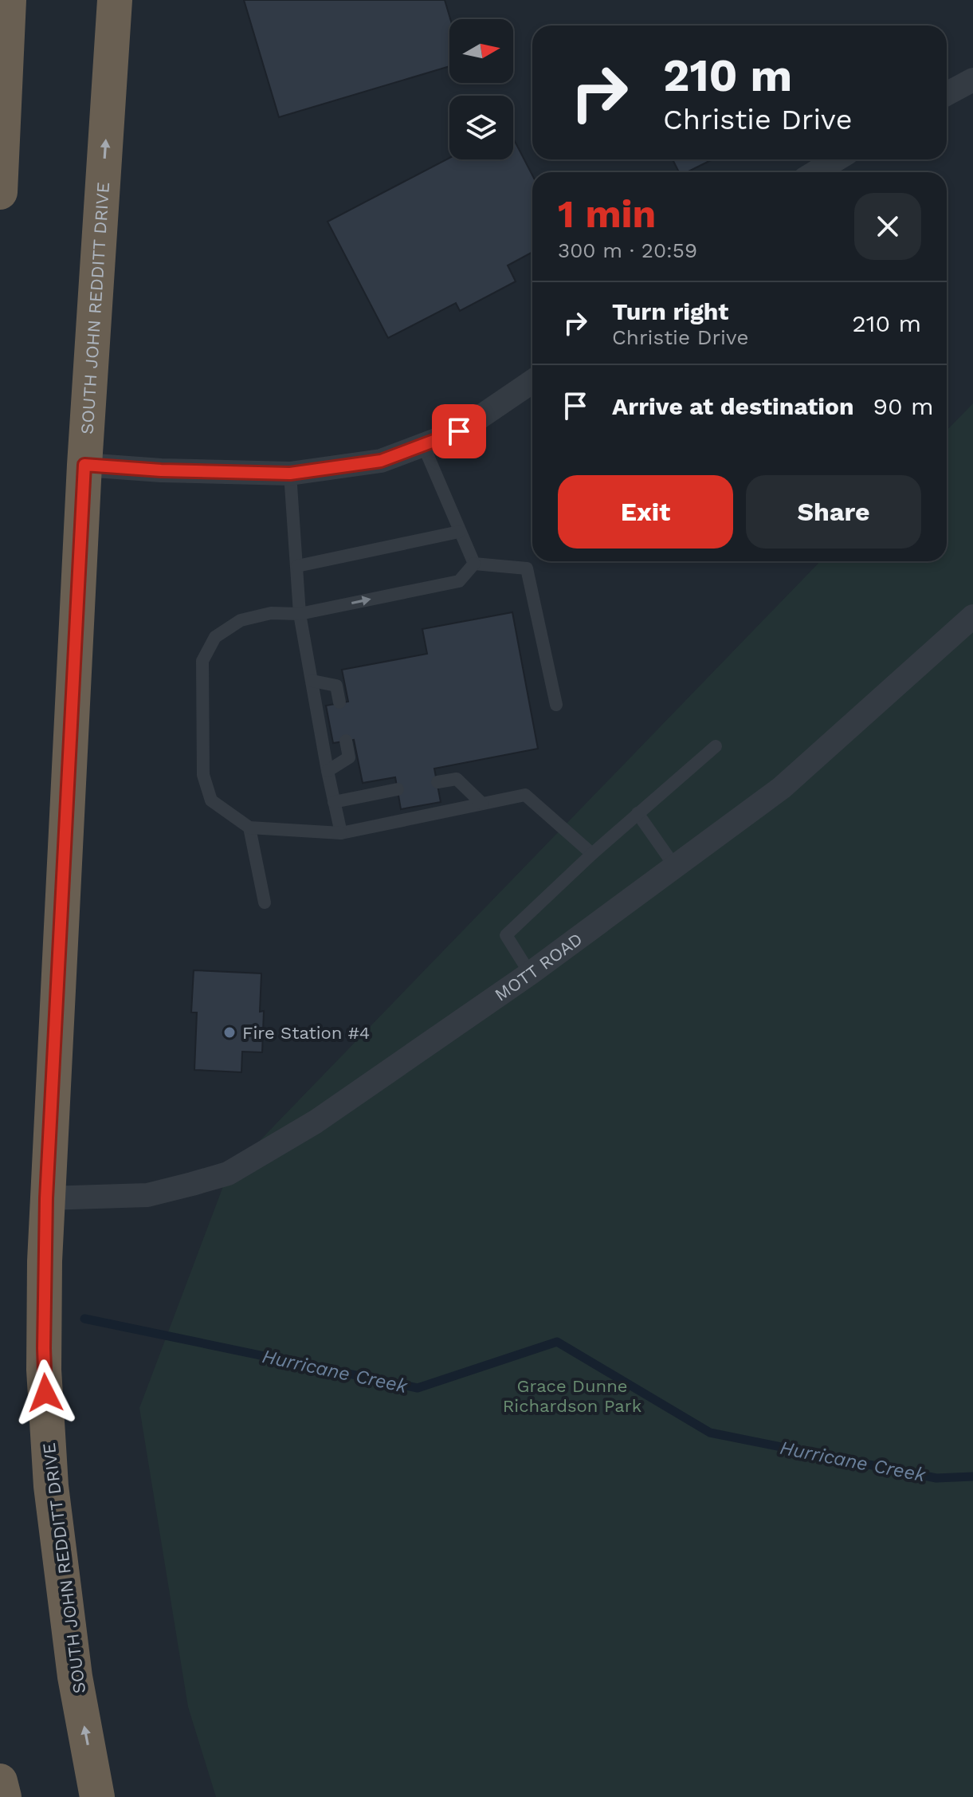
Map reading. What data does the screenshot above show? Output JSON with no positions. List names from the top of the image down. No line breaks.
{"streets":{"highway":["SOUTH JOHN REDDITT DRIVE"],"street":["MOTT ROAD"]},"crossings":[["SOUTH JOHN REDDITT DRIVE","MOTT ROAD"]],"one_way":["SOUTH JOHN REDDITT DRIVE"],"water":["Hurricane Creek"],"parks":["Grace Dunne Richardson Park"],"places":["Fire Station #4"],"north":"right","page":{"turn":["210 m","Christie Drive"],"heading":["1 min","300 m · 20:59"],"list":[{"name":"Turn right","note":"Christie Drive","value":"210 m"},{"name":"Arrive at destination","value":"90 m"}],"buttons":["Exit","Share"]}}
